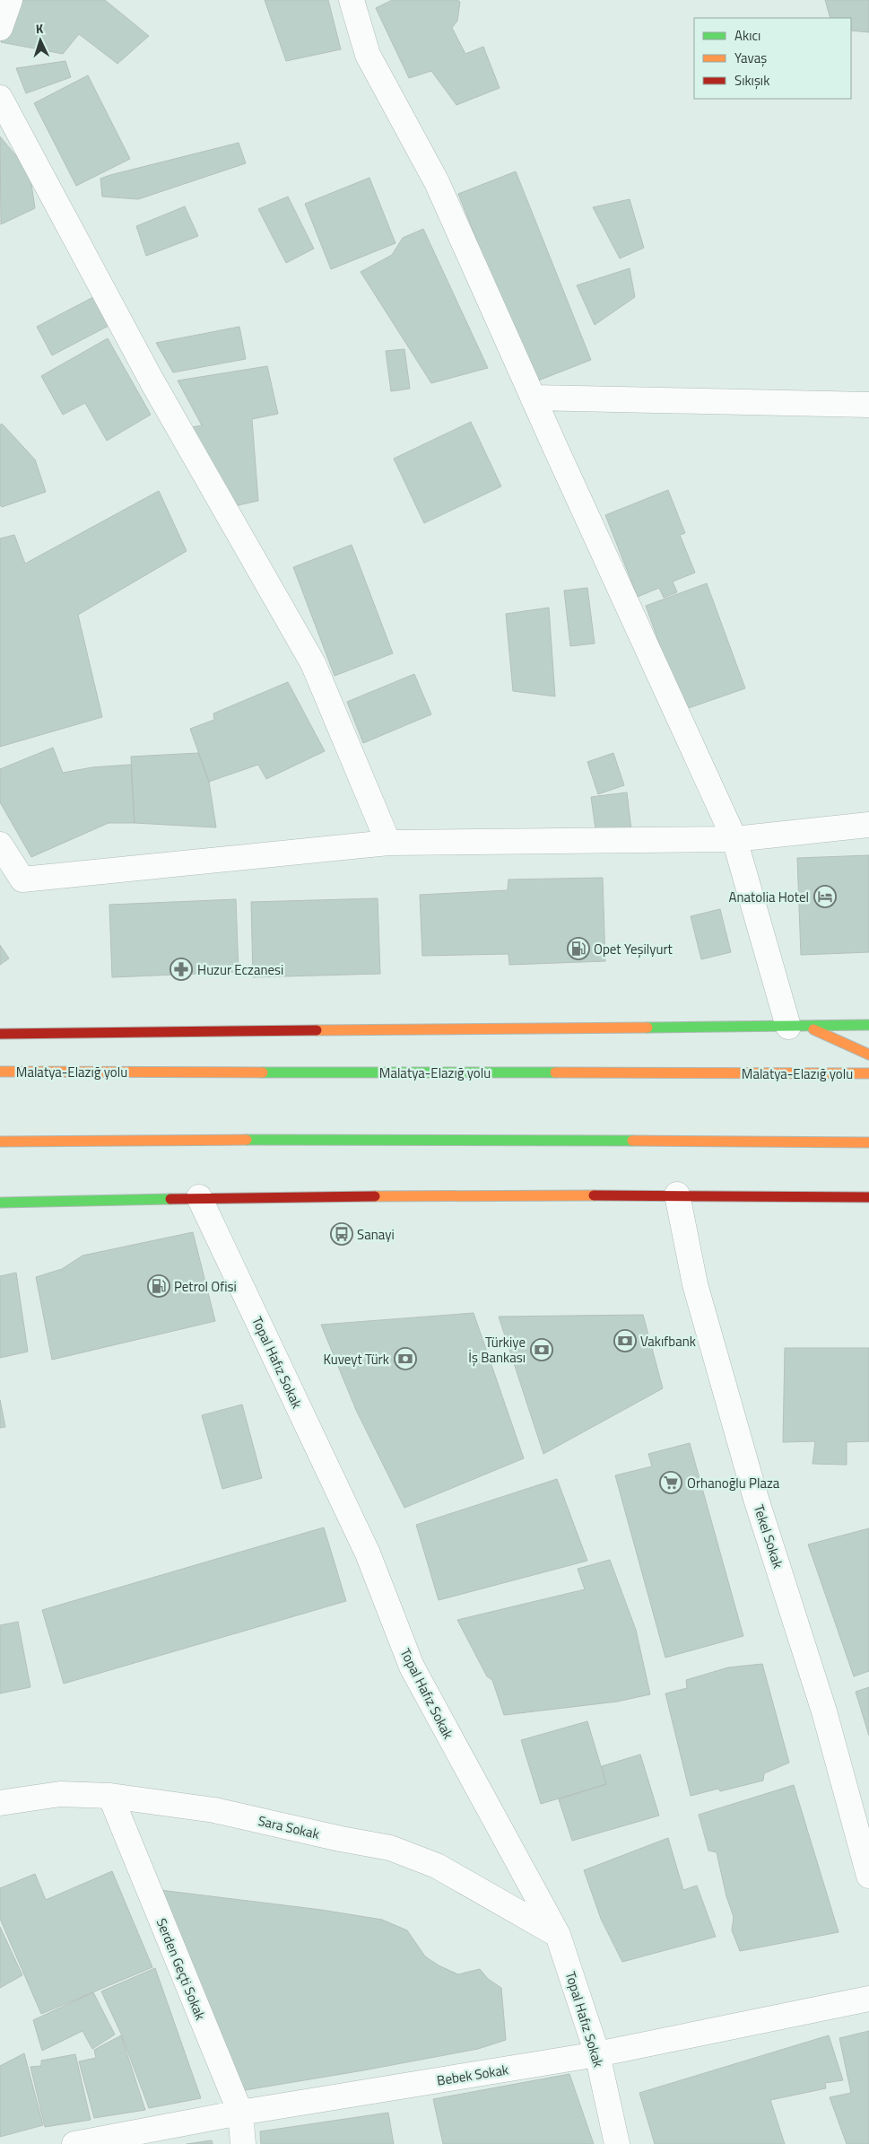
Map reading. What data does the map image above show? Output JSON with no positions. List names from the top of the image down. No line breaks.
{"streets":{"main road":["Malatya-Elazığ yolu"],"street":["Topal Hafız Sokak","Tekel Sokak","Sara Sokak","Serden Geçti Sokak","Bebek Sokak"]},"crossings":[["Topal Hafız Sokak","Sara Sokak"],["Topal Hafız Sokak","Bebek Sokak"],["Sara Sokak","Serden Geçti Sokak"],["Serden Geçti Sokak","Bebek Sokak"]],"places":{"hotel":["Anatolia Hotel"],"fuel station":["Opet Yeşilyurt","Petrol Ofisi"],"pharmacy":["Huzur Eczanesi"],"bus stop":["Sanayi"],"bank":["Vakıfbank","Türkiye İş Bankası","Kuveyt Türk"],"supermarket":["Orhanoğlu Plaza"]},"legend":["Akıcı","Yavaş","Sıkışık"],"north":"top"}
